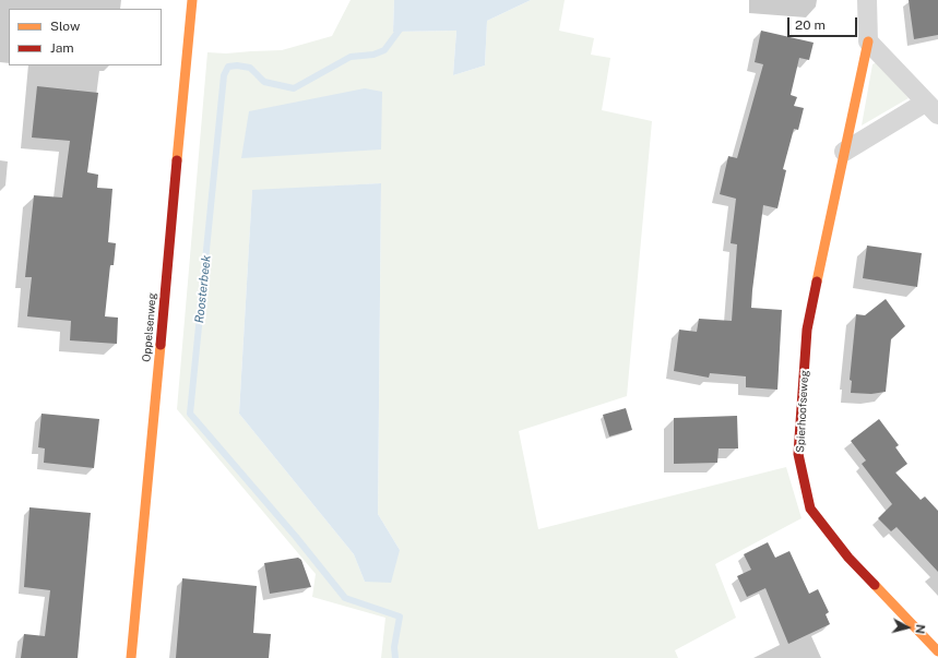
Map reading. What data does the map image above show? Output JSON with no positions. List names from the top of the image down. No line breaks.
{"streets":{"street":["Oppelsenweg","Spierhoofseweg"]},"water":["Roosterbeek"],"legend":["Slow","Jam"],"scale_bar":"20 m","north":"right"}
